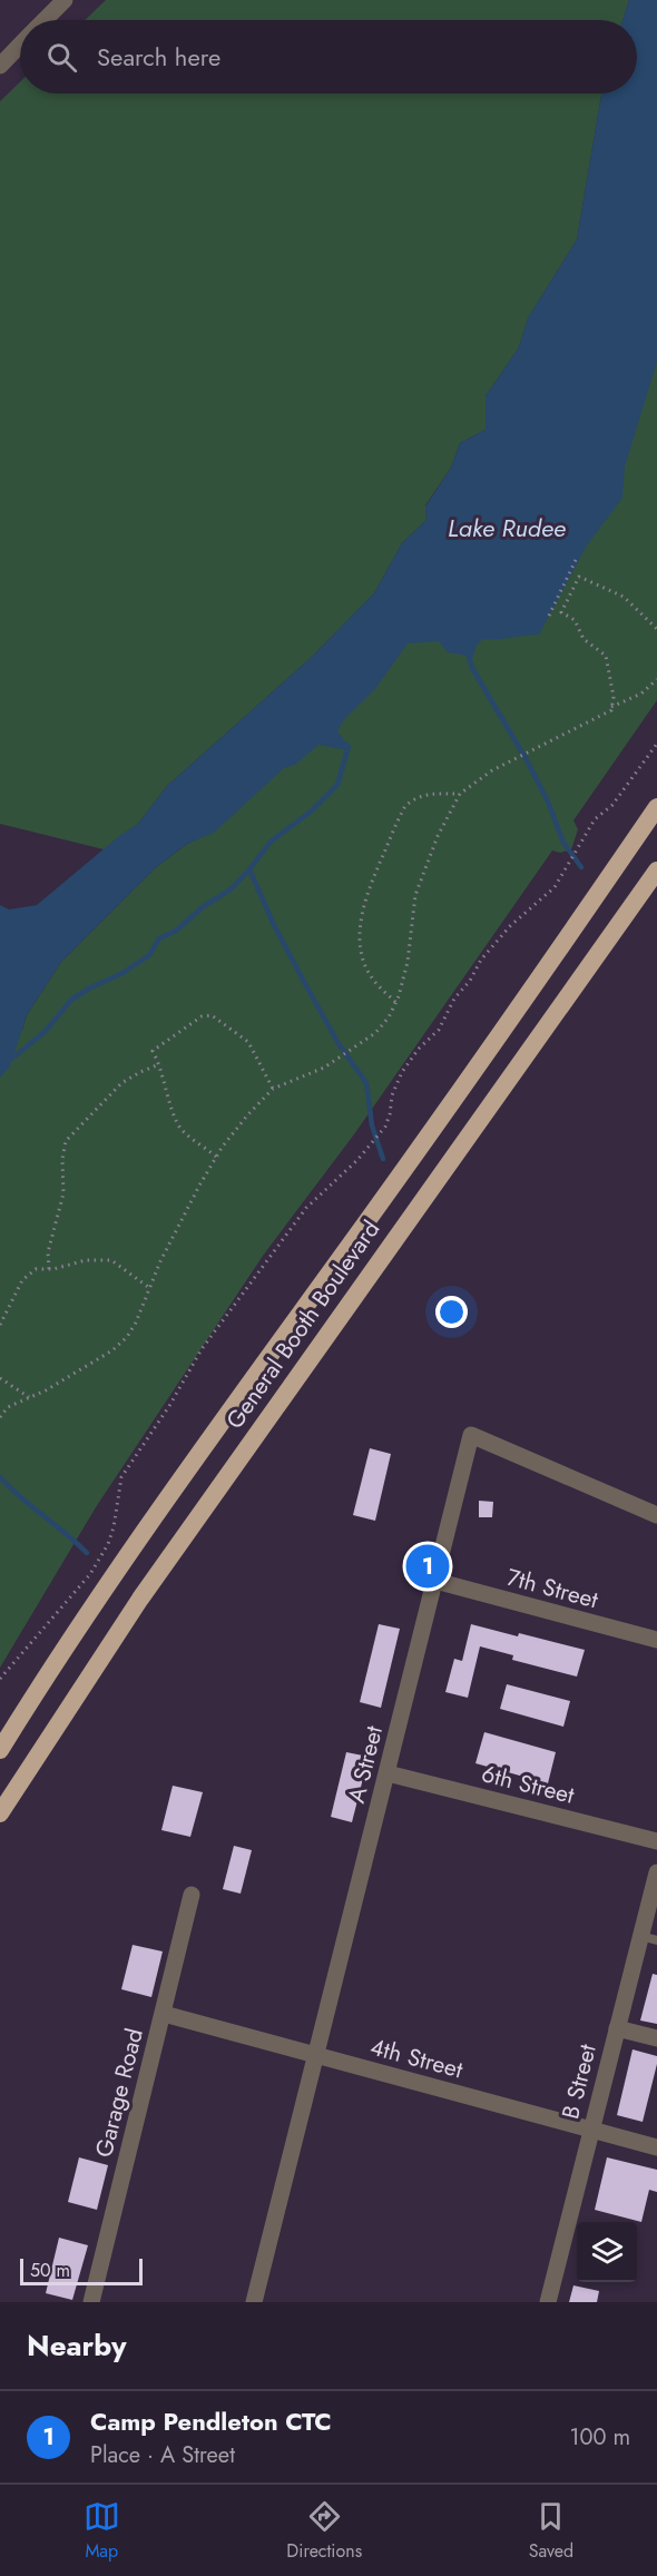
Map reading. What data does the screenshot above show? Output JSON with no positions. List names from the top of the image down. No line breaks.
{"streets":{"highway":["General Booth Boulevard"],"street":["7th Street","A Street","6th Street","4th Street","B Street","Garage Road"]},"crossings":[["7th Street","A Street"],["A Street","6th Street"],["A Street","4th Street"],["4th Street","B Street"],["4th Street","Garage Road"]],"water":["Lake Rudee"],"scale_bar":"50 m","page":{"search":"Search here","pins":"1","scale":"50 m","heading":"Nearby","list":[{"mark":"1","name":"Camp Pendleton CTC","note":"Place · A Street","value":"100 m"}],"nav":["Map","Directions","Saved"]}}
